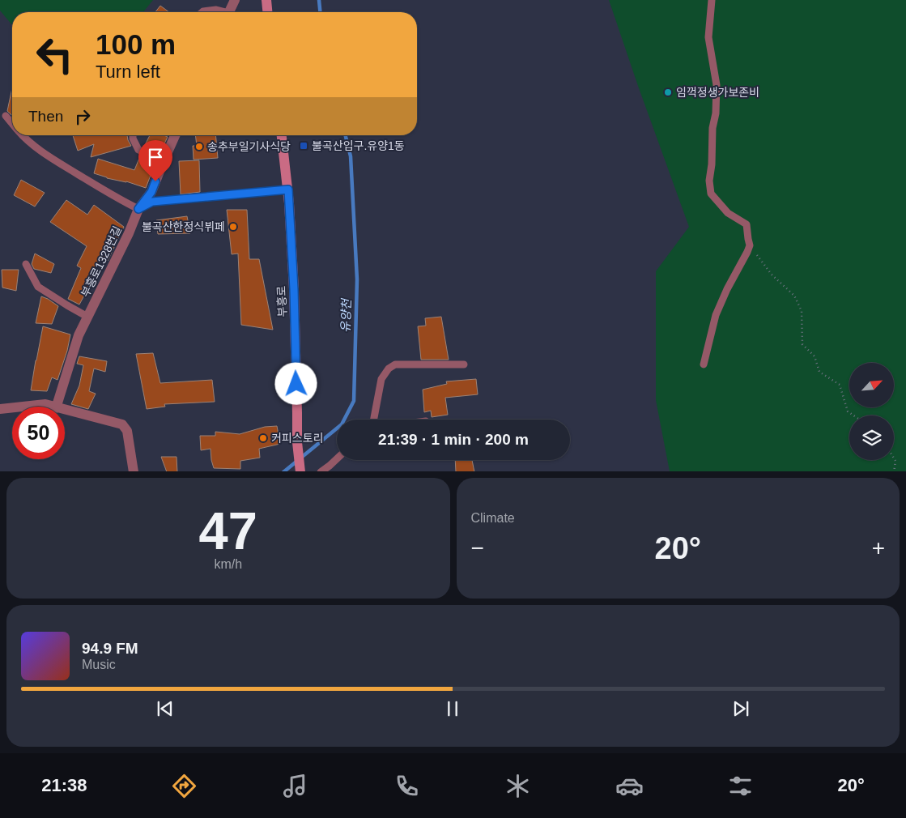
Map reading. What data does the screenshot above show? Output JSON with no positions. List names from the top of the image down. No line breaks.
{"streets":{"main road":["부흥로"],"street":["부흥로1328번길"]},"water":["유양천"],"places":{"other":["임꺽정생가보존비","송추부일기사식당","불곡산한정식뷔페","커피스토리"],"transit":["불곡산입구.유양1동"]},"north":"top right","page":{"turn":["100 m","Turn left"],"then":"Then","limit":"50","trip":"21:39 · 1 min · 200 m","tile":[["47","km/h"],"Climate"],"heat":["−","20°","+"],"song":["94.9 FM","Music"],"tabs":["21:38","20°"]}}
